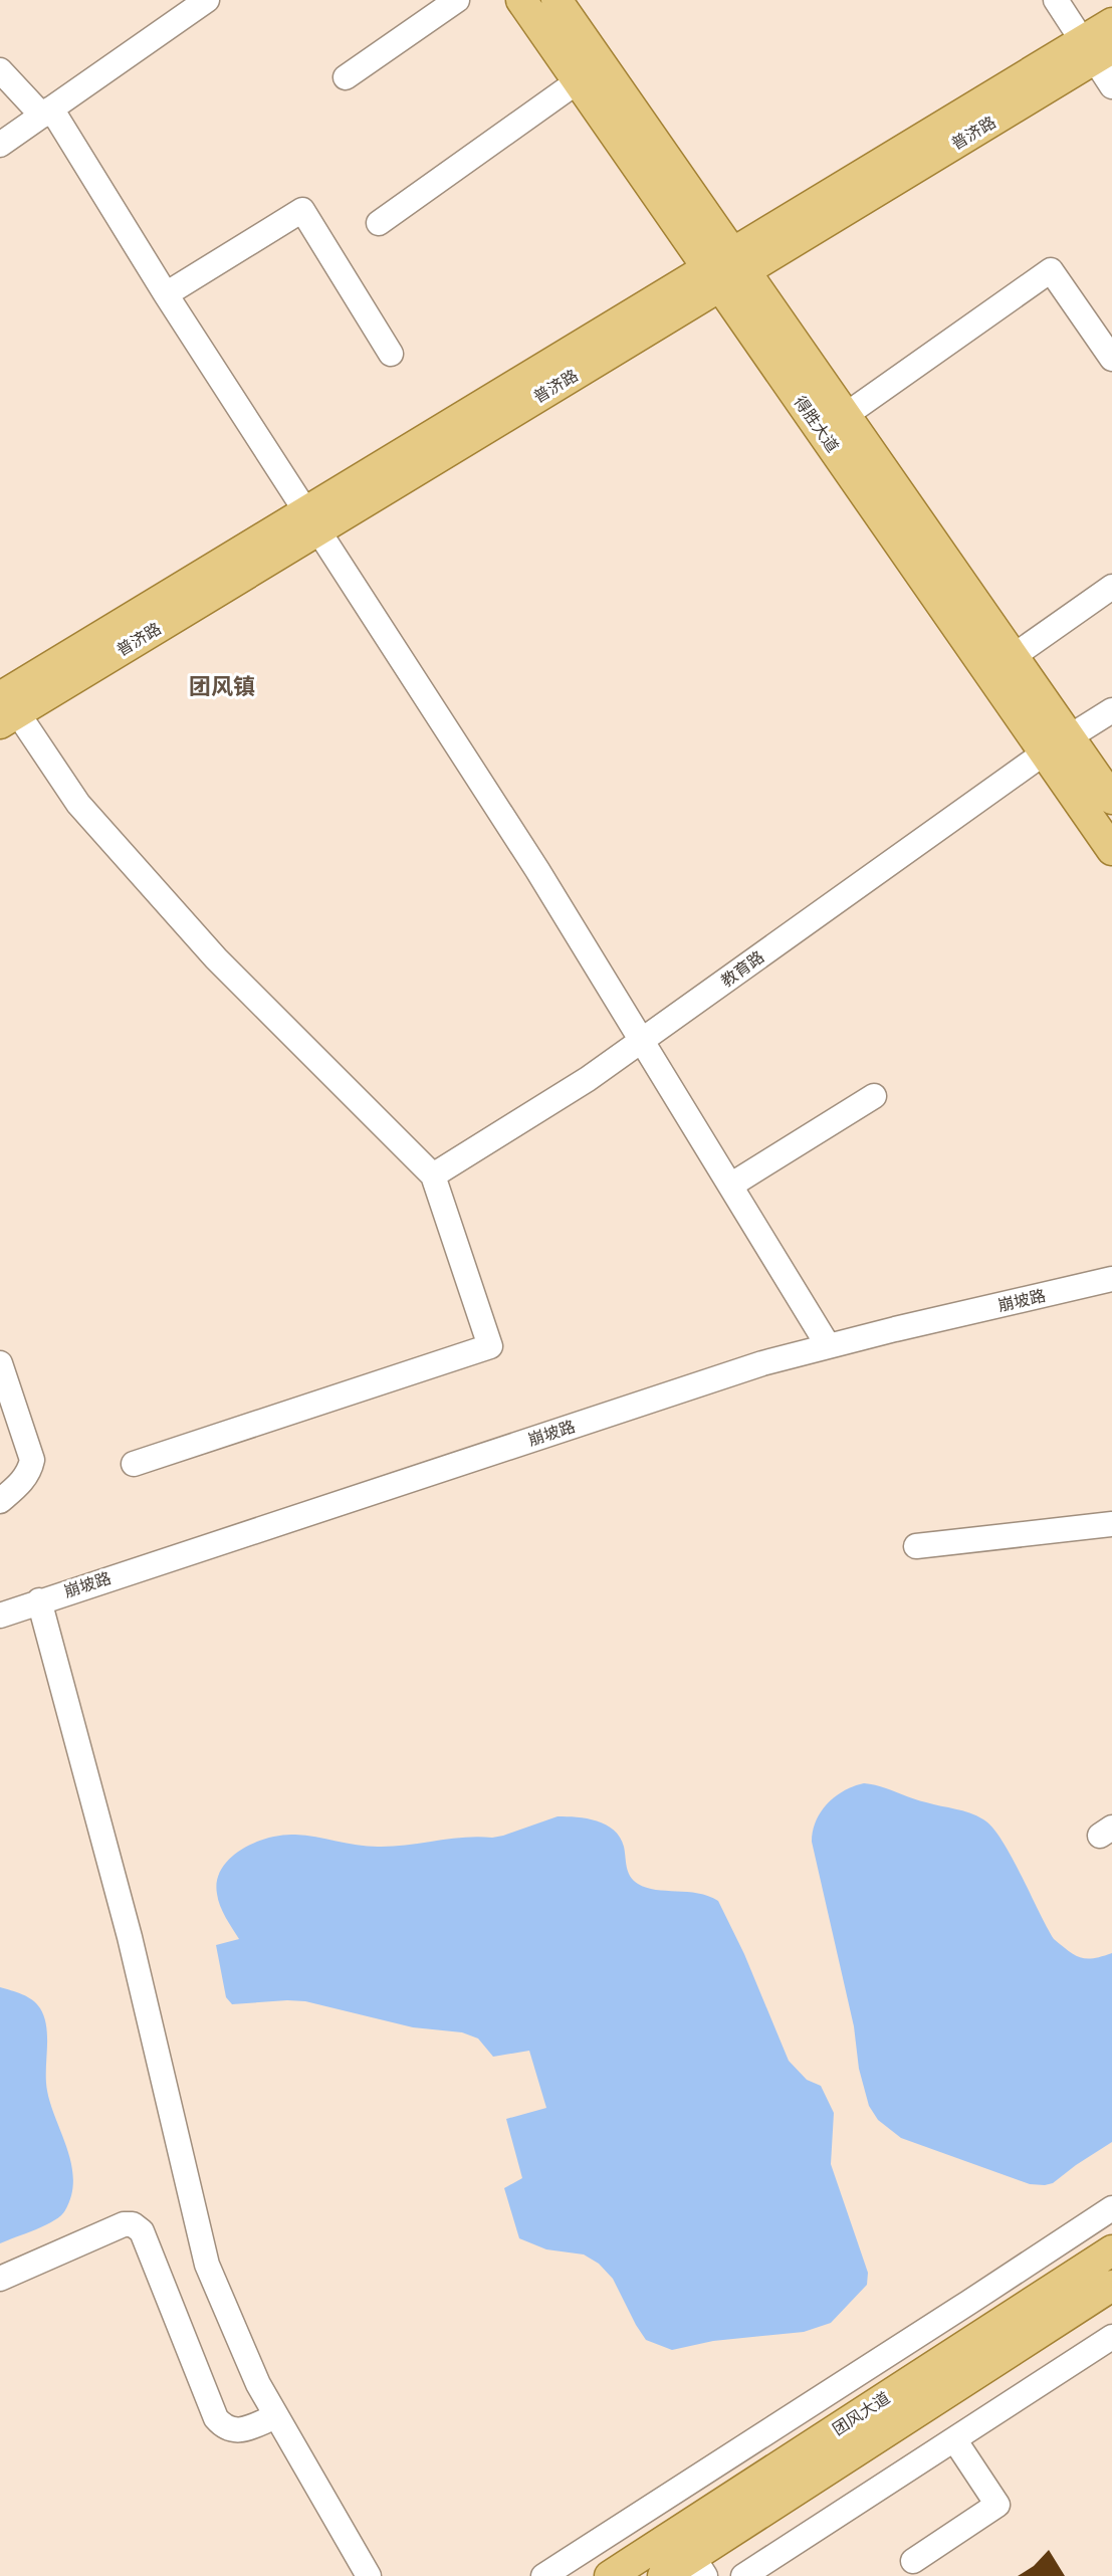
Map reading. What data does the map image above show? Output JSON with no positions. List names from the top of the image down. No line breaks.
{"streets":{"main road":["普济路","得胜大道","团风大道"],"street":["教育路","崩坡路"]},"crossings":[["普济路","得胜大道"],["得胜大道","教育路"]],"districts":["团风镇"]}
